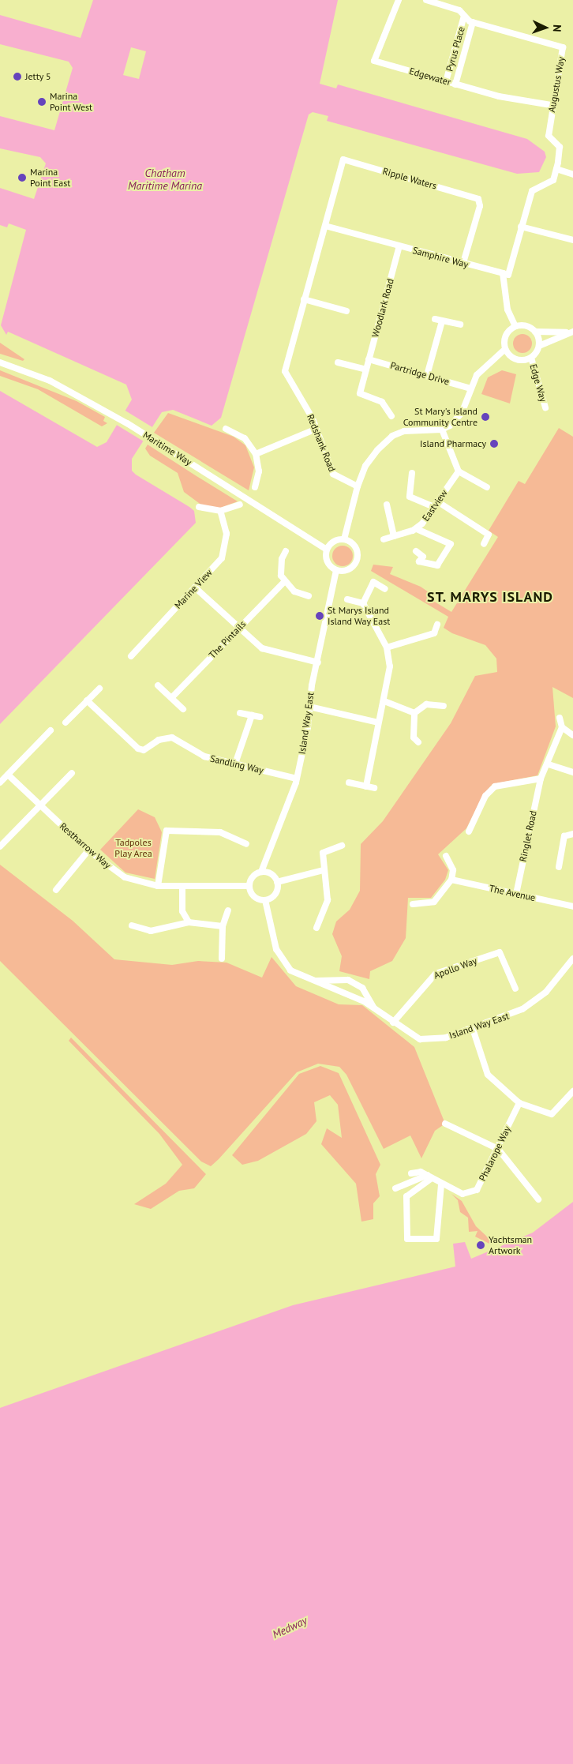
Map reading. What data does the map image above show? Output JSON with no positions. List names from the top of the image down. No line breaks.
{"streets":{"street":["Pyrus Place","Edgewater","Augustus Way","Ripple Waters","Samphire Way","Woodlark Road","Partridge Drive","Edge Way","Redshank Road","Maritime Way","Eastview","Marine View","The Pintails","Island Way East","Sandling Way","Ringlet Road","Restharrow Way","The Avenue","Apollo Way","Phalarope Way"]},"crossings":[["Pyrus Place","Edgewater"],["Pyrus Place","Augustus Way"],["Edgewater","Augustus Way"],["Augustus Way","Samphire Way"],["Ripple Waters","Samphire Way"],["Ripple Waters","Redshank Road"],["Samphire Way","Woodlark Road"],["Samphire Way","Redshank Road"],["Woodlark Road","Partridge Drive"],["Maritime Way","Island Way East"],["Island Way East","Sandling Way"],["Island Way East","Restharrow Way"],["Island Way East","Apollo Way"],["Ringlet Road","The Avenue"]],"districts":["ST. MARYS ISLAND"],"water":["Chatham Maritime Marina","Medway"],"parks":["Tadpoles Play Area"],"places":["Jetty 5","Marina Point West","Marina Point East","St Mary's Island Community Centre","Island Pharmacy","St Marys Island Island Way East","Yachtsman Artwork"],"north":"right"}
